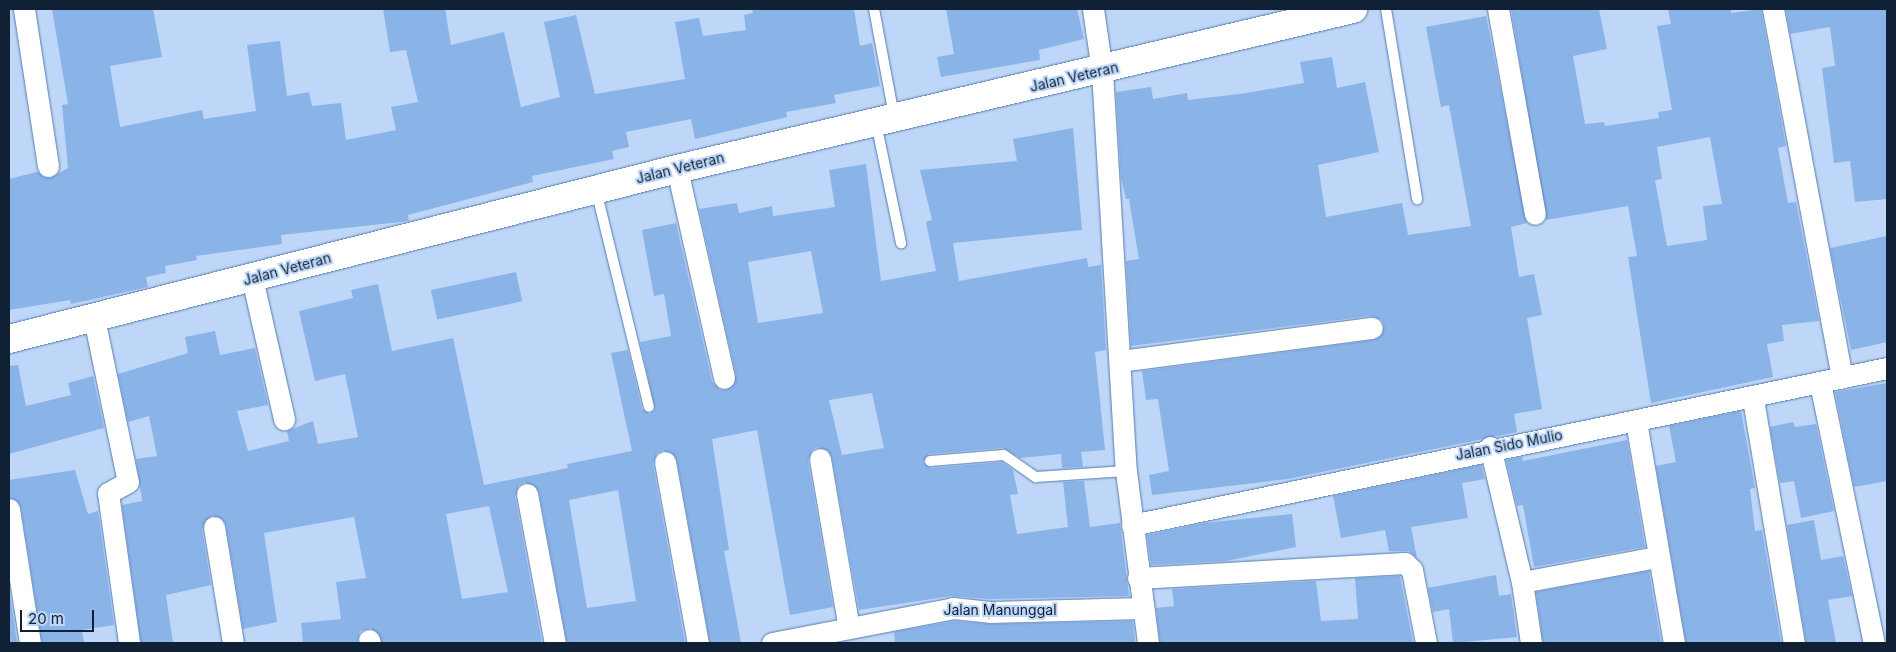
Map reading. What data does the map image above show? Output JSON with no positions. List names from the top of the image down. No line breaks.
{"streets":{"main road":["Jalan Veteran"],"street":["Jalan Sido Mulio","Jalan Manunggal"]},"scale_bar":"20 m"}
